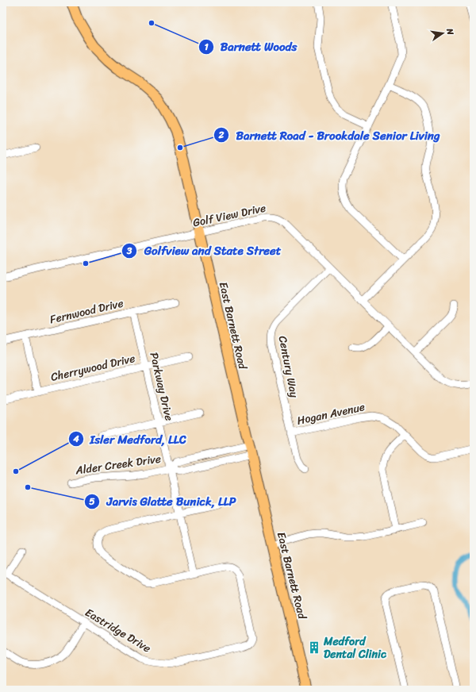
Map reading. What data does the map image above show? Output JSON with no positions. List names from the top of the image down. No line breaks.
{"streets":{"main road":["East Barnett Road"],"street":["Golf View Drive","Fernwood Drive","Century Way","Cherrywood Drive","Parkway Drive","Hogan Avenue","Alder Creek Drive","Eastridge Drive"]},"crossings":[["Golf View Drive","East Barnett Road"],["Golf View Drive","Century Way"],["Fernwood Drive","Parkway Drive"],["East Barnett Road","Alder Creek Drive"],["Century Way","Hogan Avenue"],["Cherrywood Drive","Parkway Drive"],["Parkway Drive","Alder Creek Drive"],["Parkway Drive","Eastridge Drive"]],"places":{"other":["Barnett Woods","Barnett Road - Brookdale Senior Living","Golfview and State Street","Isler Medford, LLC","Jarvis Glatte Bunick, LLP"],"building":["Medford Dental Clinic"]},"north":"right"}
